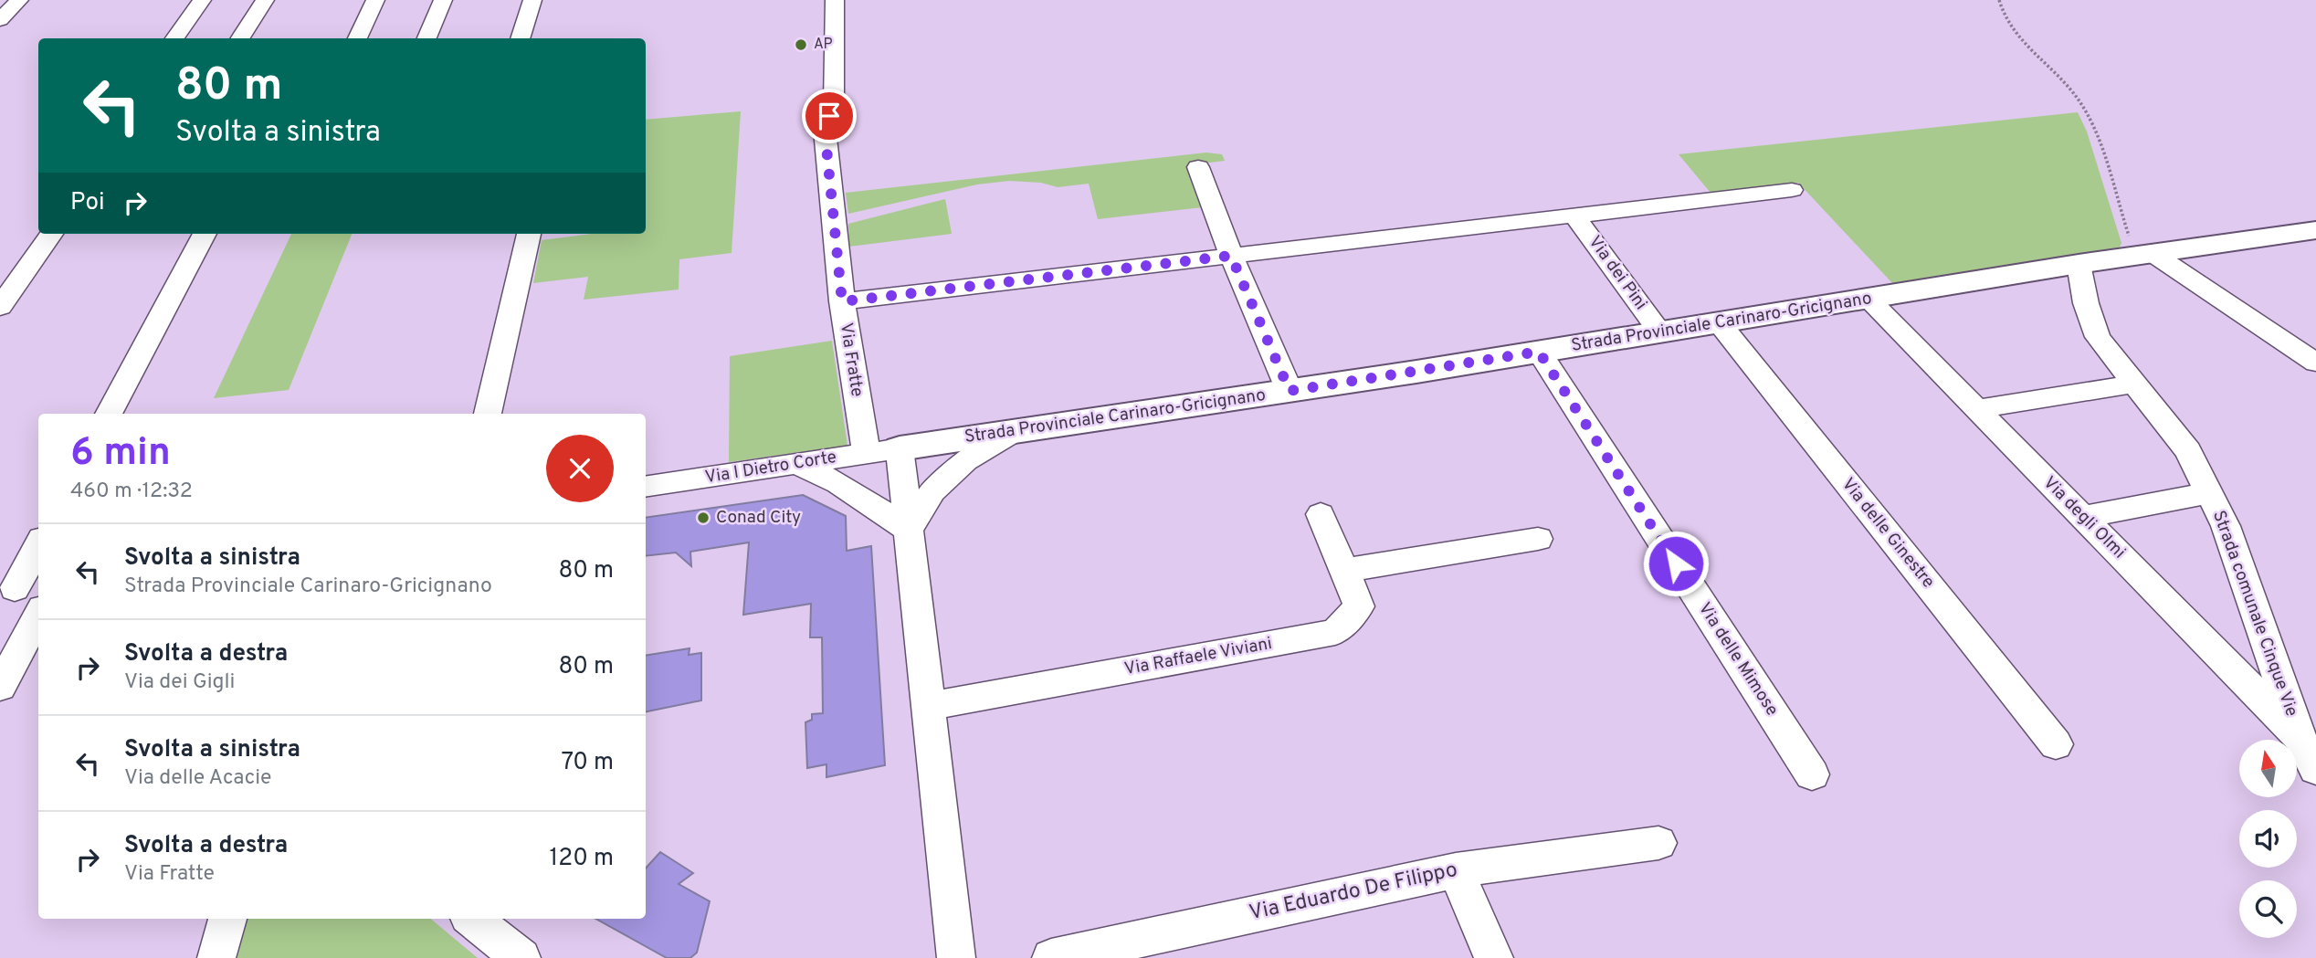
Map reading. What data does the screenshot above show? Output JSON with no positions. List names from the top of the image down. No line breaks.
{"streets":{"street":["Via dei Pini","Strada Provinciale Carinaro-Gricignano","Via Fratte","Via I Dietro Corte","Via degli Olmi","Via delle Ginestre","Strada comunale Cinque Vie","Via Raffaele Viviani","Via delle Mimose","Via Eduardo De Filippo"]},"crossings":[["Via dei Pini","Strada Provinciale Carinaro-Gricignano"],["Strada Provinciale Carinaro-Gricignano","Via I Dietro Corte"],["Strada Provinciale Carinaro-Gricignano","Via degli Olmi"],["Strada Provinciale Carinaro-Gricignano","Via delle Ginestre"],["Strada Provinciale Carinaro-Gricignano","Strada comunale Cinque Vie"],["Strada Provinciale Carinaro-Gricignano","Via delle Mimose"],["Via Fratte","Via I Dietro Corte"],["Via degli Olmi","Strada comunale Cinque Vie"]],"places":["AP","Conad City"],"north":"top","page":{"turn":["80 m","Svolta a sinistra"],"then":"Poi","heading":["6 min","460 m · 12:32"],"list":[{"name":"Svolta a sinistra","note":"Strada Provinciale Carinaro-Gricignano","value":"80 m"},{"name":"Svolta a destra","note":"Via dei Gigli","value":"80 m"},{"name":"Svolta a sinistra","note":"Via delle Acacie","value":"70 m"},{"name":"Svolta a destra","note":"Via Fratte","value":"120 m"}]}}
